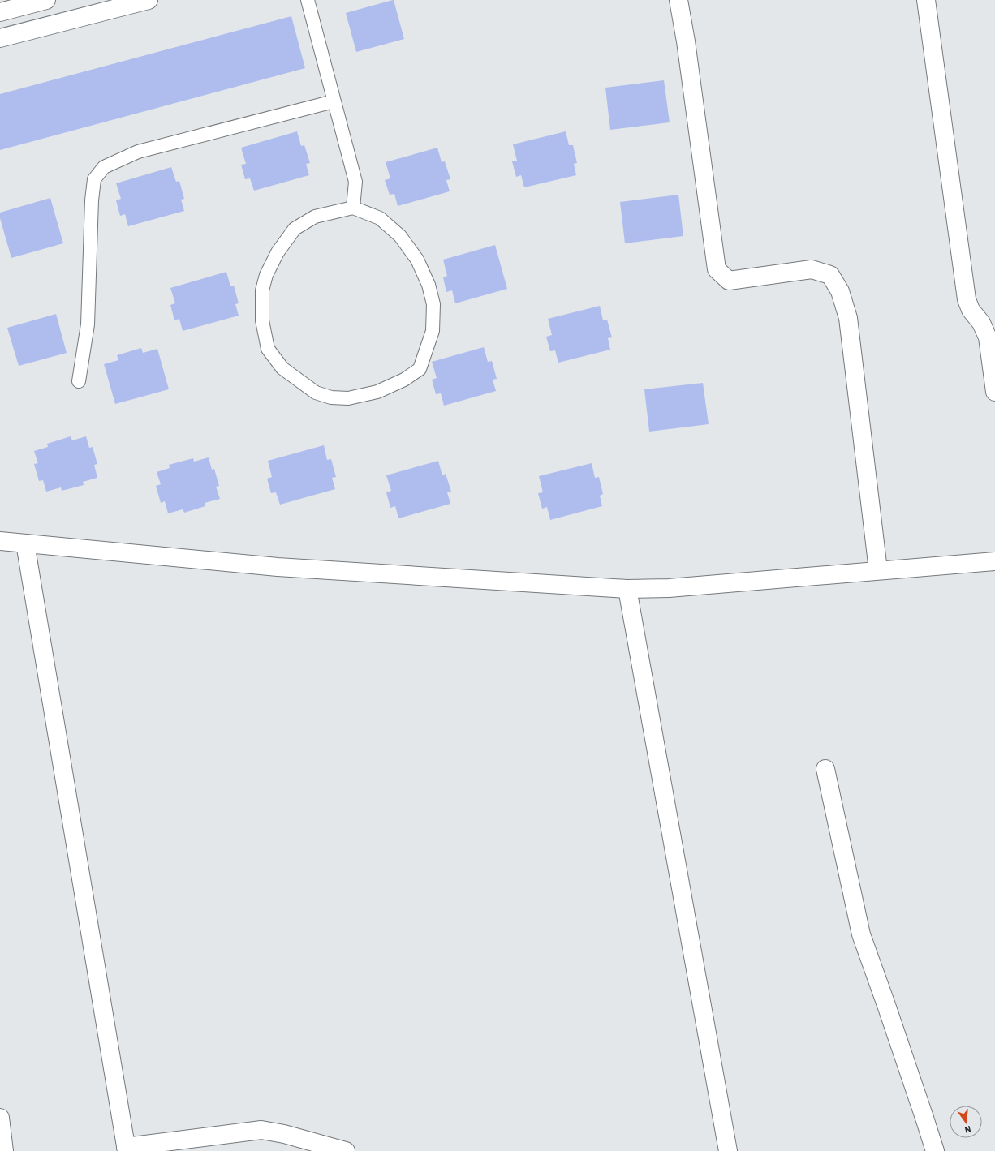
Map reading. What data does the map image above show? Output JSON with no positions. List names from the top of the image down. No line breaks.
{"north":"bottom"}
